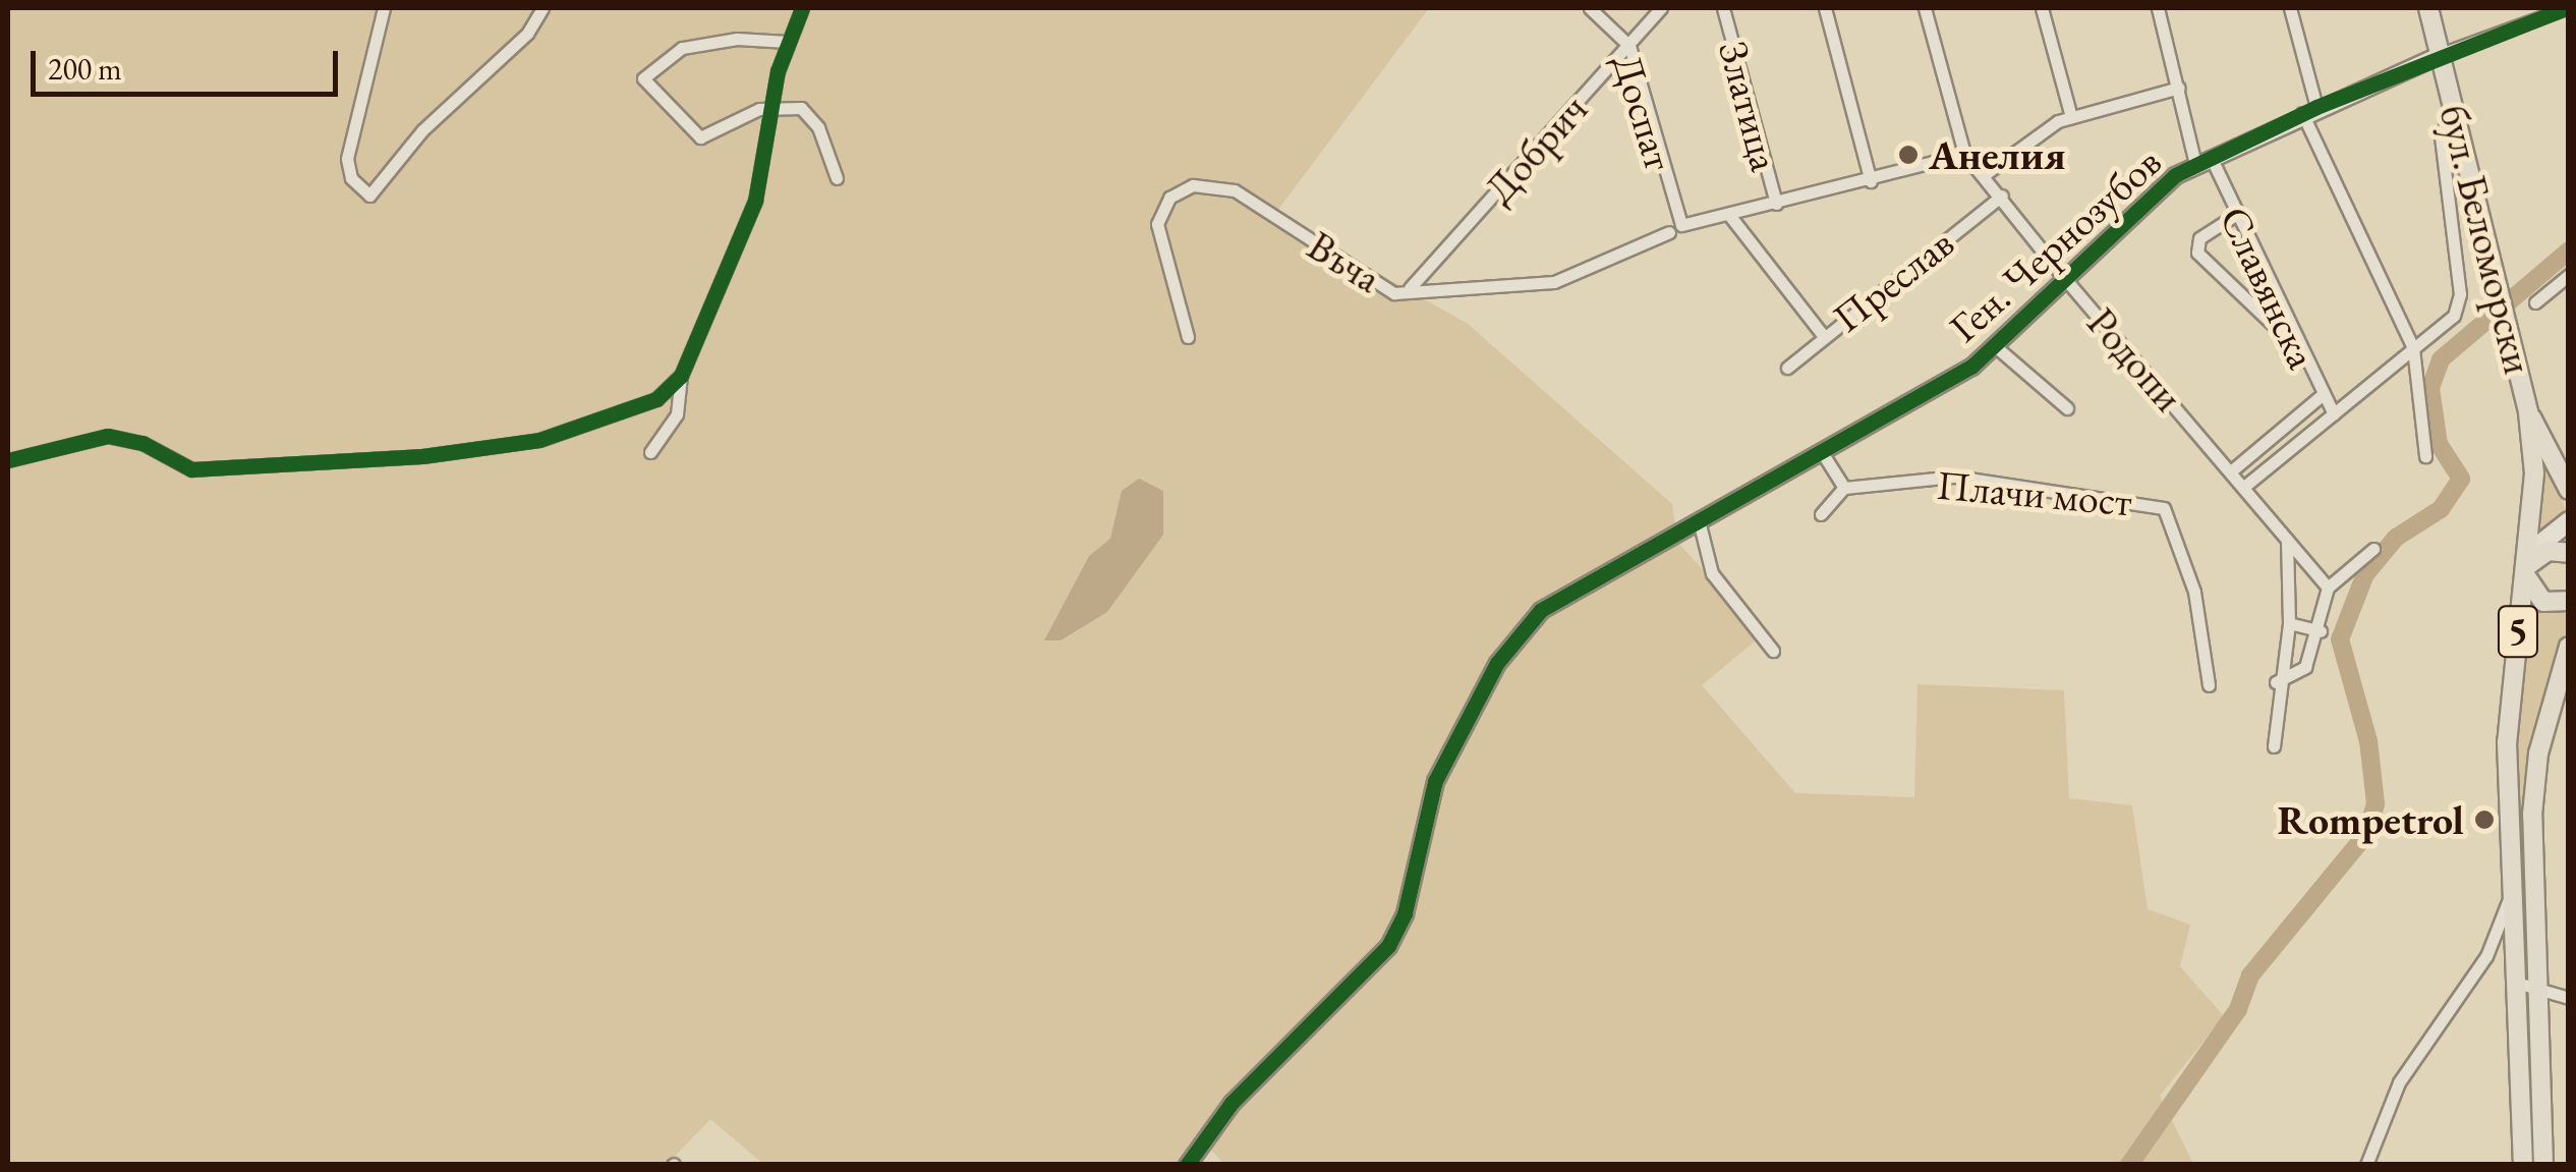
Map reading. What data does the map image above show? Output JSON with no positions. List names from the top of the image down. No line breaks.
{"streets":{"main road":["бул. Беломорски","5"],"street":["Златица","Доспат","Добрич","Ген. Чернозубов","Въча","Преслав","Славянска","Родопи","Плачи мост"]},"crossings":[["Златица","Въча"],["Доспат","Добрич"],["Доспат","Въча"],["Добрич","Въча"],["бул. Беломорски","Ген. Чернозубов"],["бул. Беломорски","5"],["Ген. Чернозубов","Славянска"],["Ген. Чернозубов","Родопи"],["Въча","Родопи"],["Преслав","Родопи"]],"places":["Анелия","Rompetrol"],"scale_bar":"200 m"}
